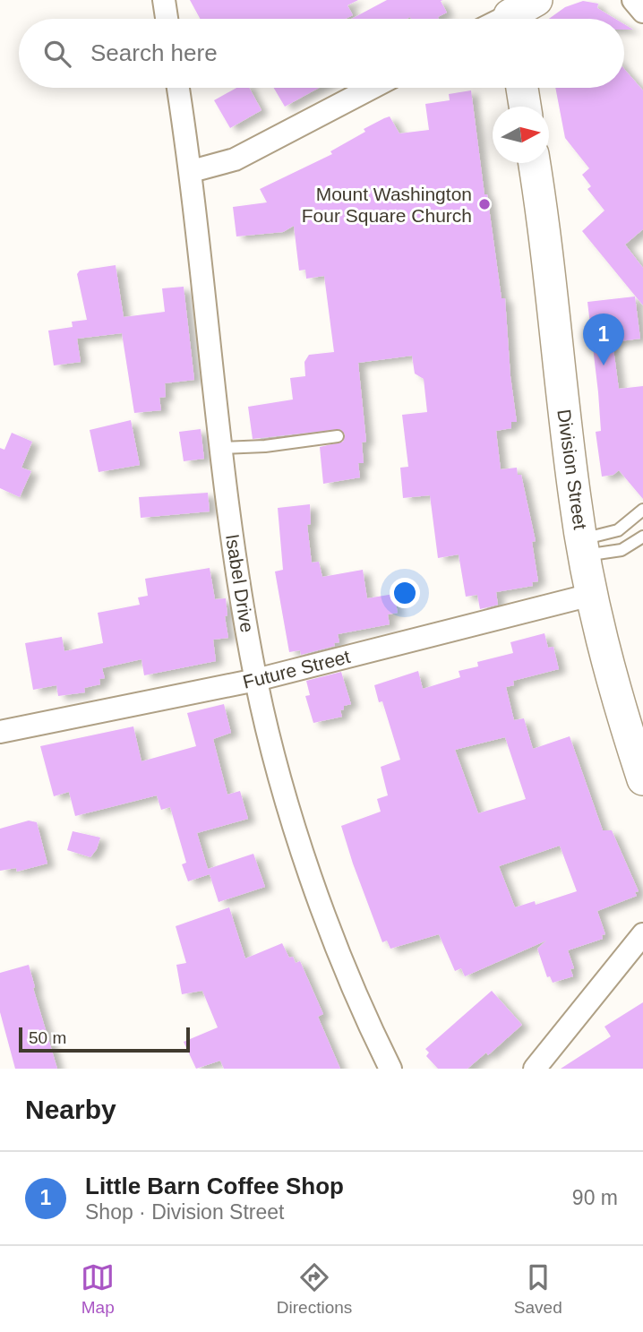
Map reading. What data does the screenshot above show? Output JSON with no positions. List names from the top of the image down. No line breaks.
{"streets":{"street":["Division Street","Isabel Drive","Future Street"]},"crossings":[["Division Street","Future Street"],["Isabel Drive","Future Street"]],"places":["Mount Washington Four Square Church"],"scale_bar":"50 m","north":"right","page":{"search":"Search here","pins":"1","scale":"50 m","heading":"Nearby","list":[{"mark":"1","name":"Little Barn Coffee Shop","note":"Shop · Division Street","value":"90 m"}],"nav":["Map","Directions","Saved"]}}
